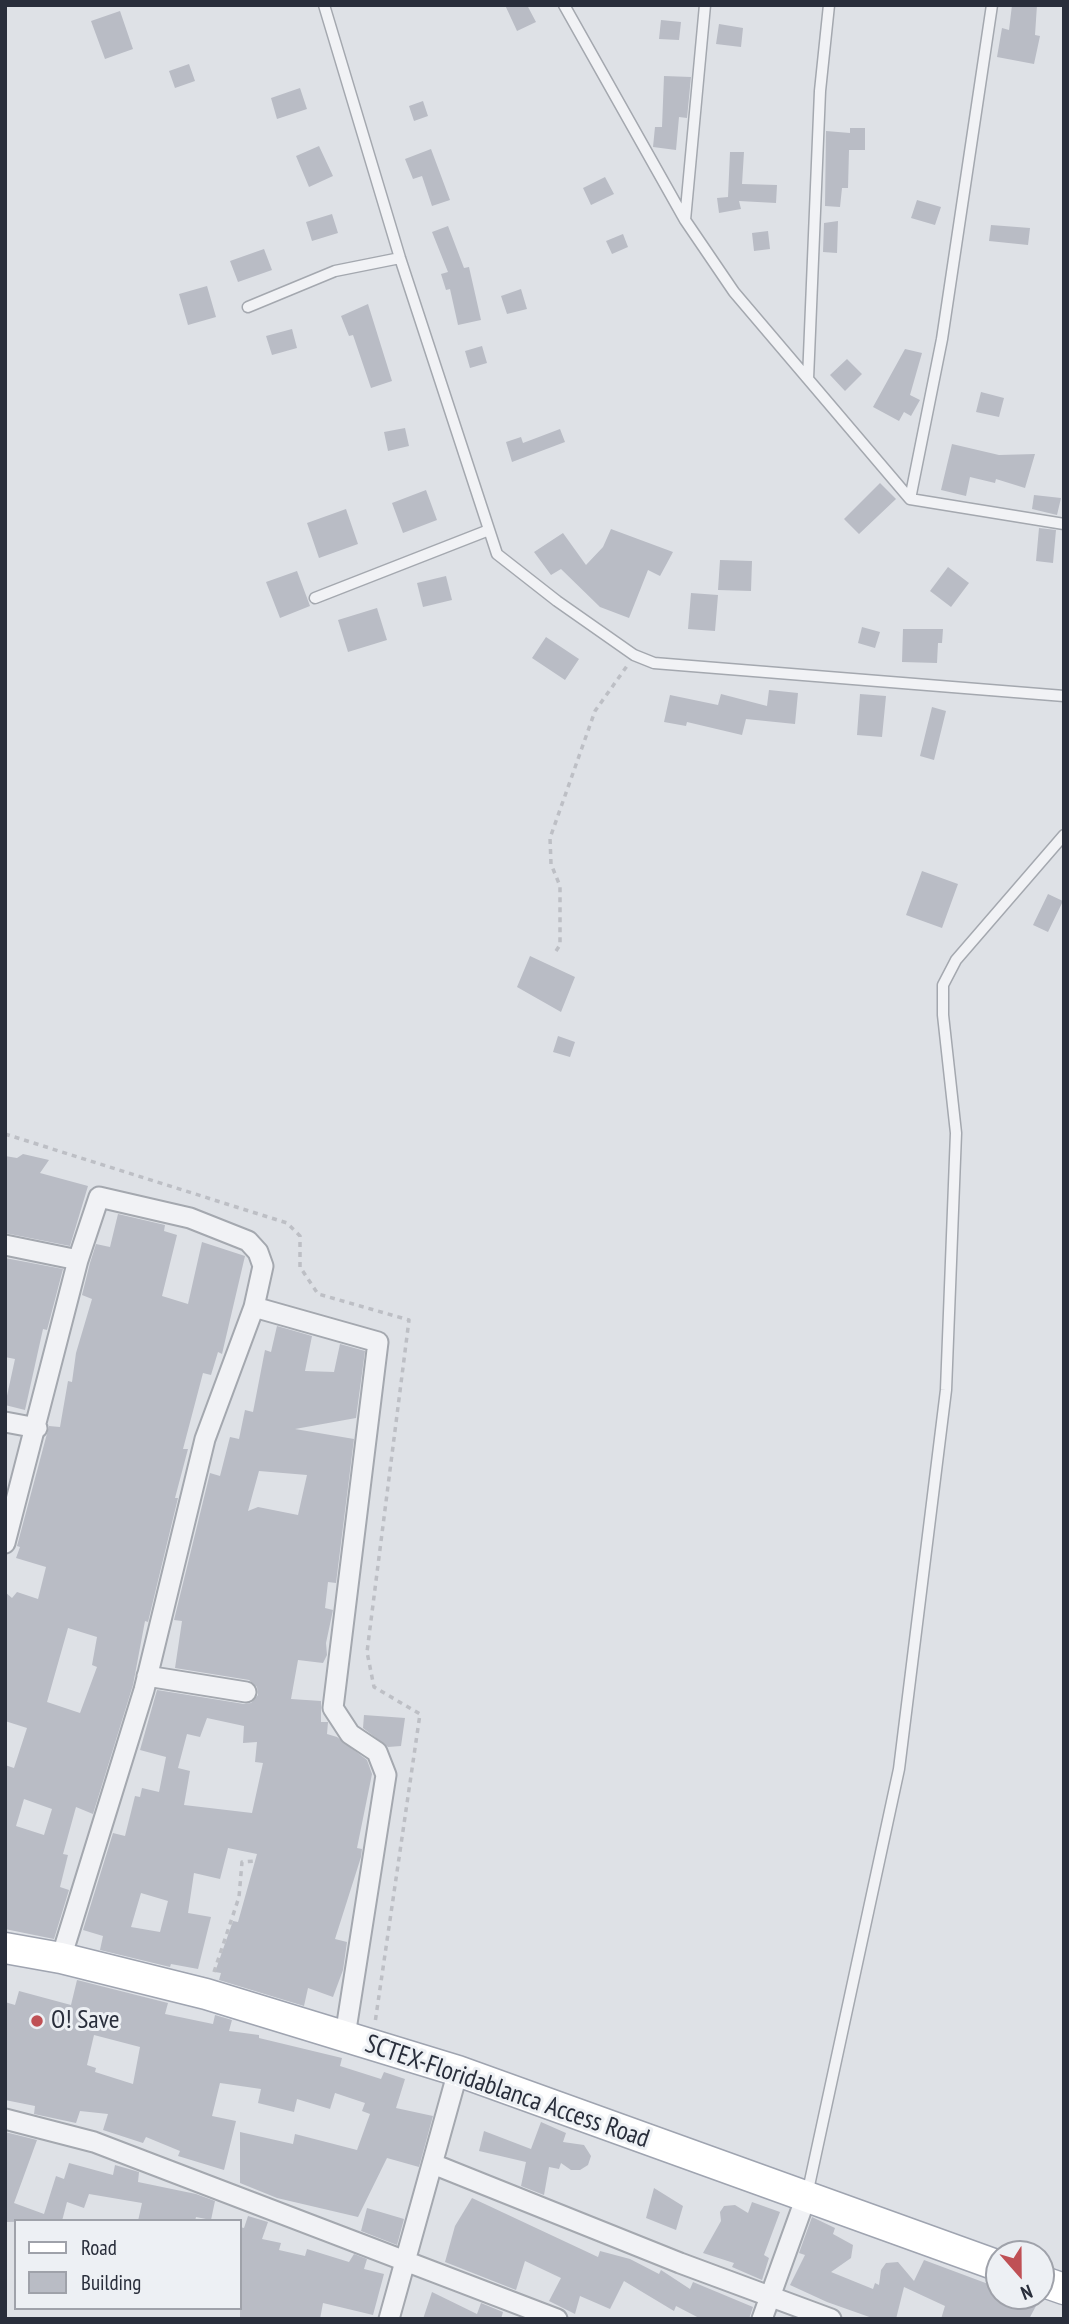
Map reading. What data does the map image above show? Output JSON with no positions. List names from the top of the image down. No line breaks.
{"streets":{"main road":["SCTEX-Floridablanca Access Road"]},"places":["O! Save"],"legend":["Road","Building"],"north":"bottom"}
